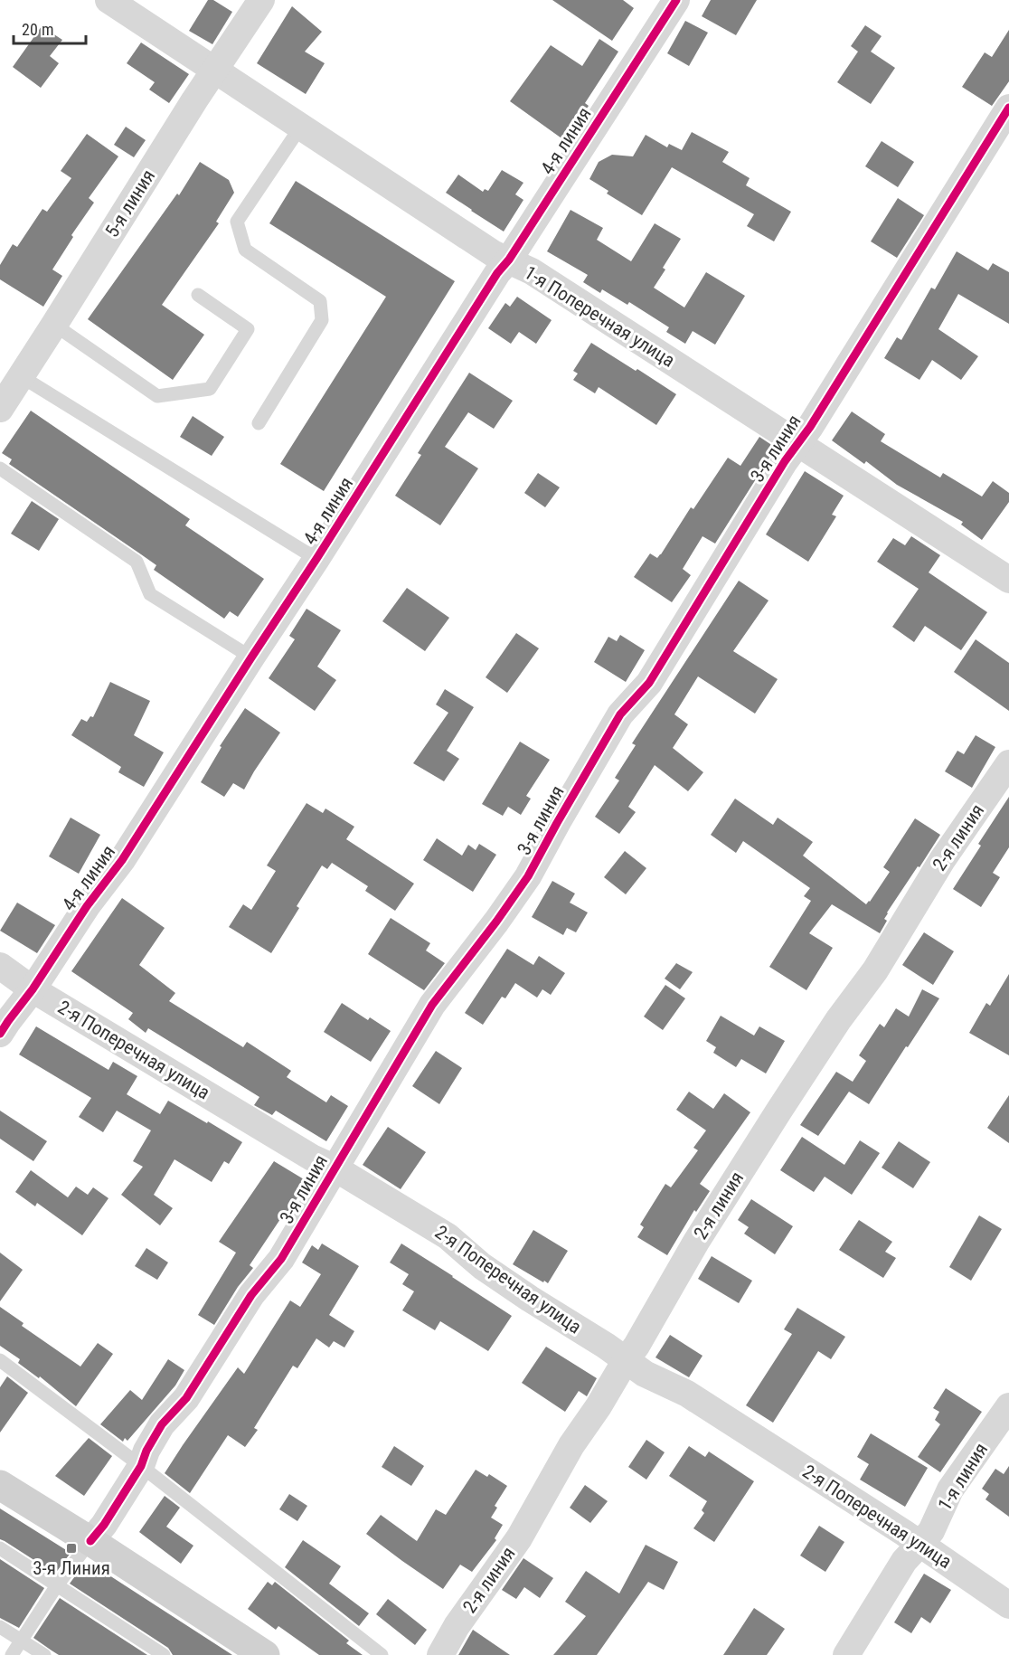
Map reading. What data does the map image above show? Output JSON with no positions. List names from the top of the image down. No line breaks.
{"streets":{"street":["4-я линия","5-я линия","1-я Поперечная улица","3-я линия","2-я линия","2-я Поперечная улица","1-я линия"]},"crossings":[["4-я линия","1-я Поперечная улица"],["4-я линия","2-я Поперечная улица"],["5-я линия","1-я Поперечная улица"],["1-я Поперечная улица","3-я линия"],["3-я линия","2-я Поперечная улица"],["2-я линия","2-я Поперечная улица"],["2-я Поперечная улица","1-я линия"]],"places":{"transit":["3-я Линия"]},"scale_bar":"20 m"}
